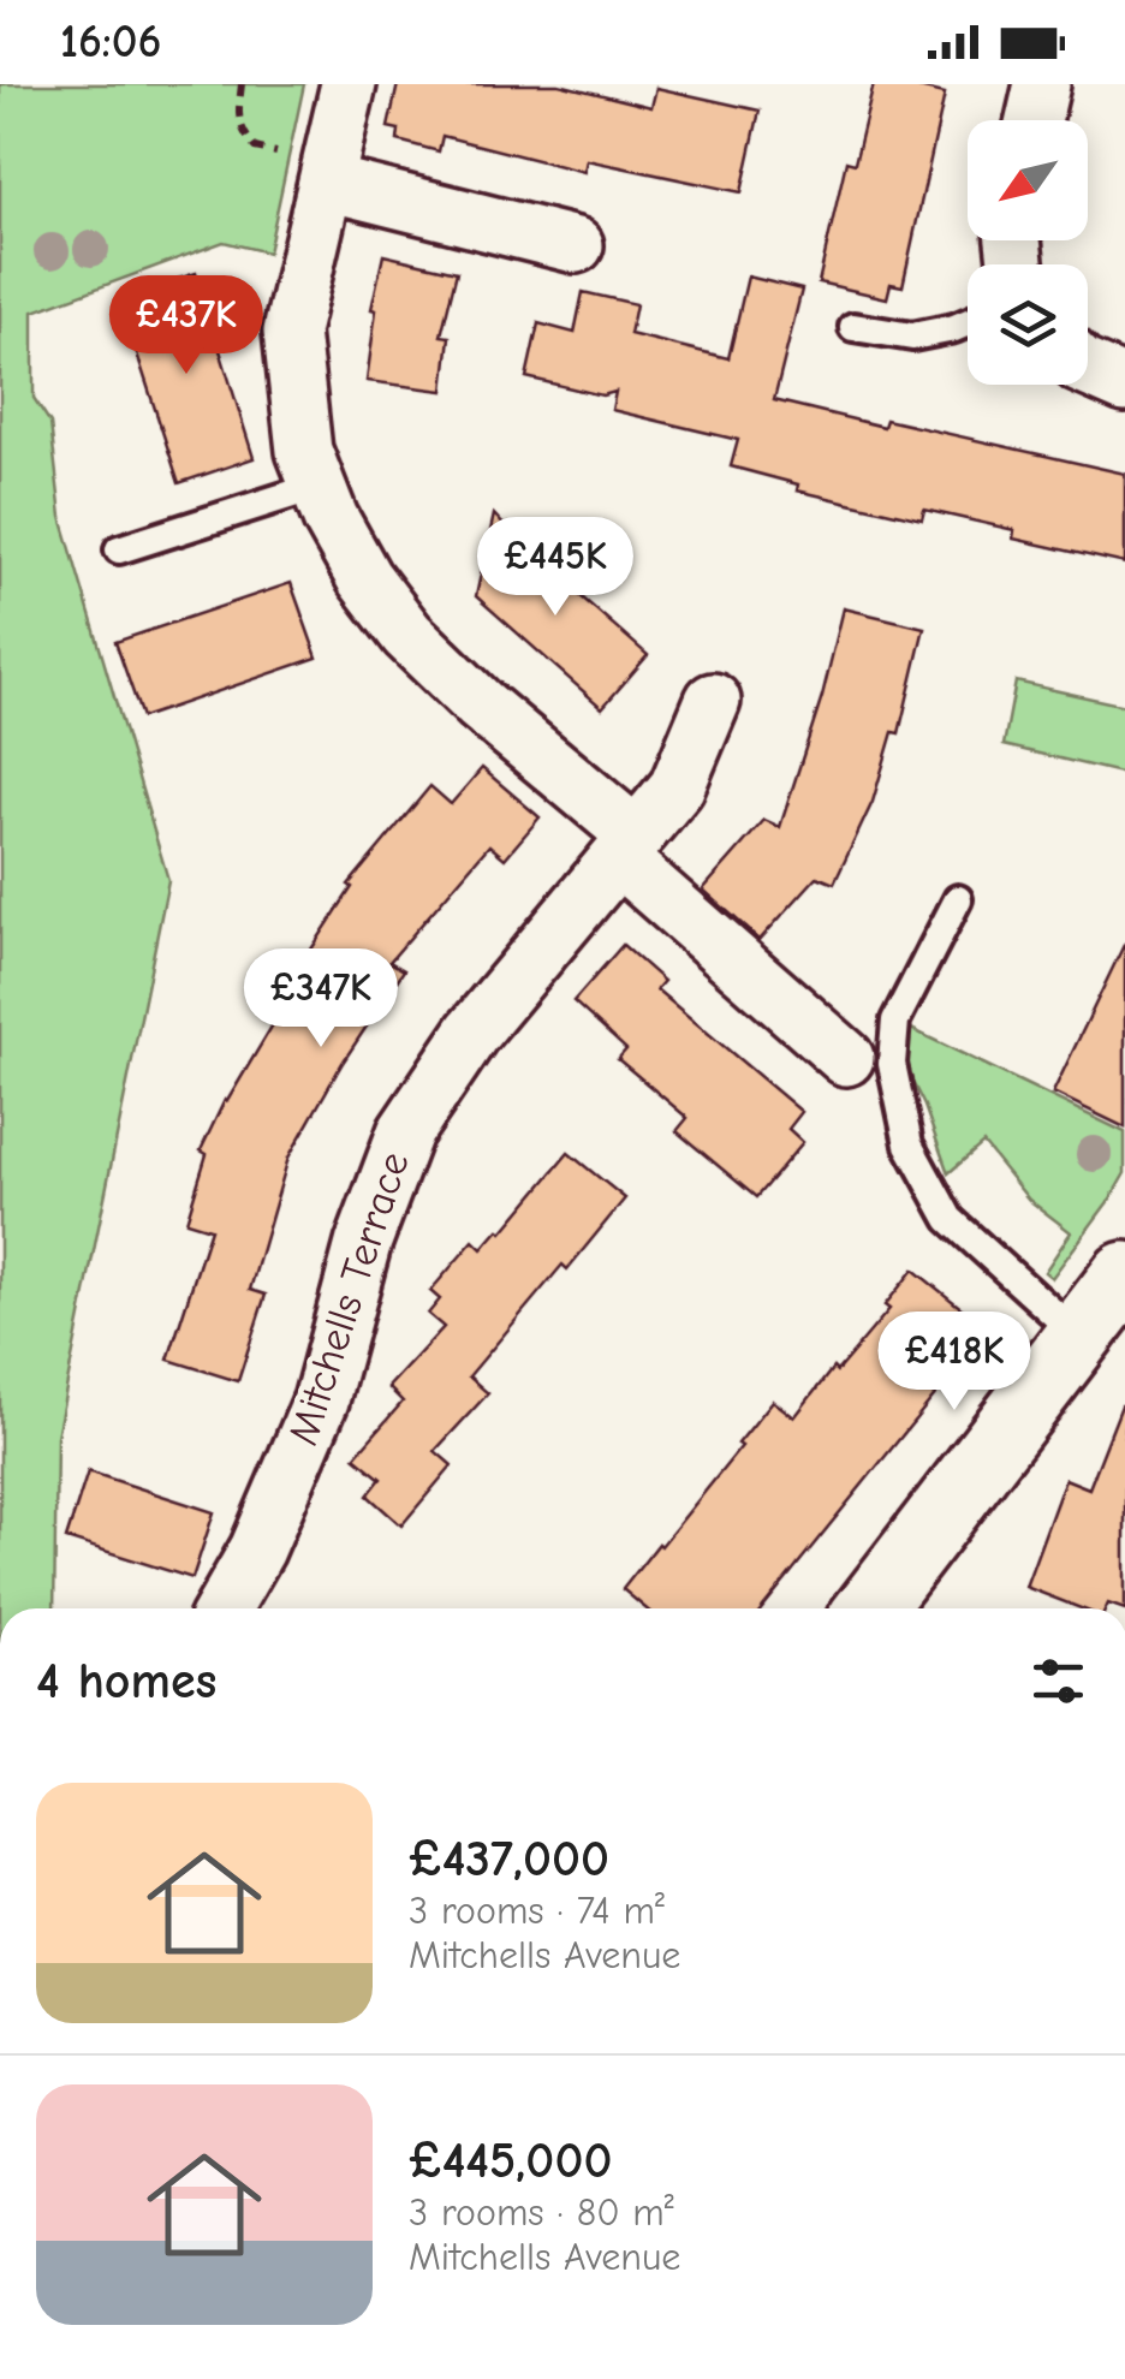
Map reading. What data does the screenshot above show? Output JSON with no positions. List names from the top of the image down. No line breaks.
{"streets":{"street":["Mitchells Terrace"]},"north":"bottom left","page":{"status":"16:06","price":["£437K","£445K","£347K","£418K"],"heading":"4 homes","list":[{"name":"£437,000","note":"3 rooms · 74 m² · Mitchells Avenue"},{"name":"£445,000","note":"3 rooms · 80 m² · Mitchells Avenue"}]}}
